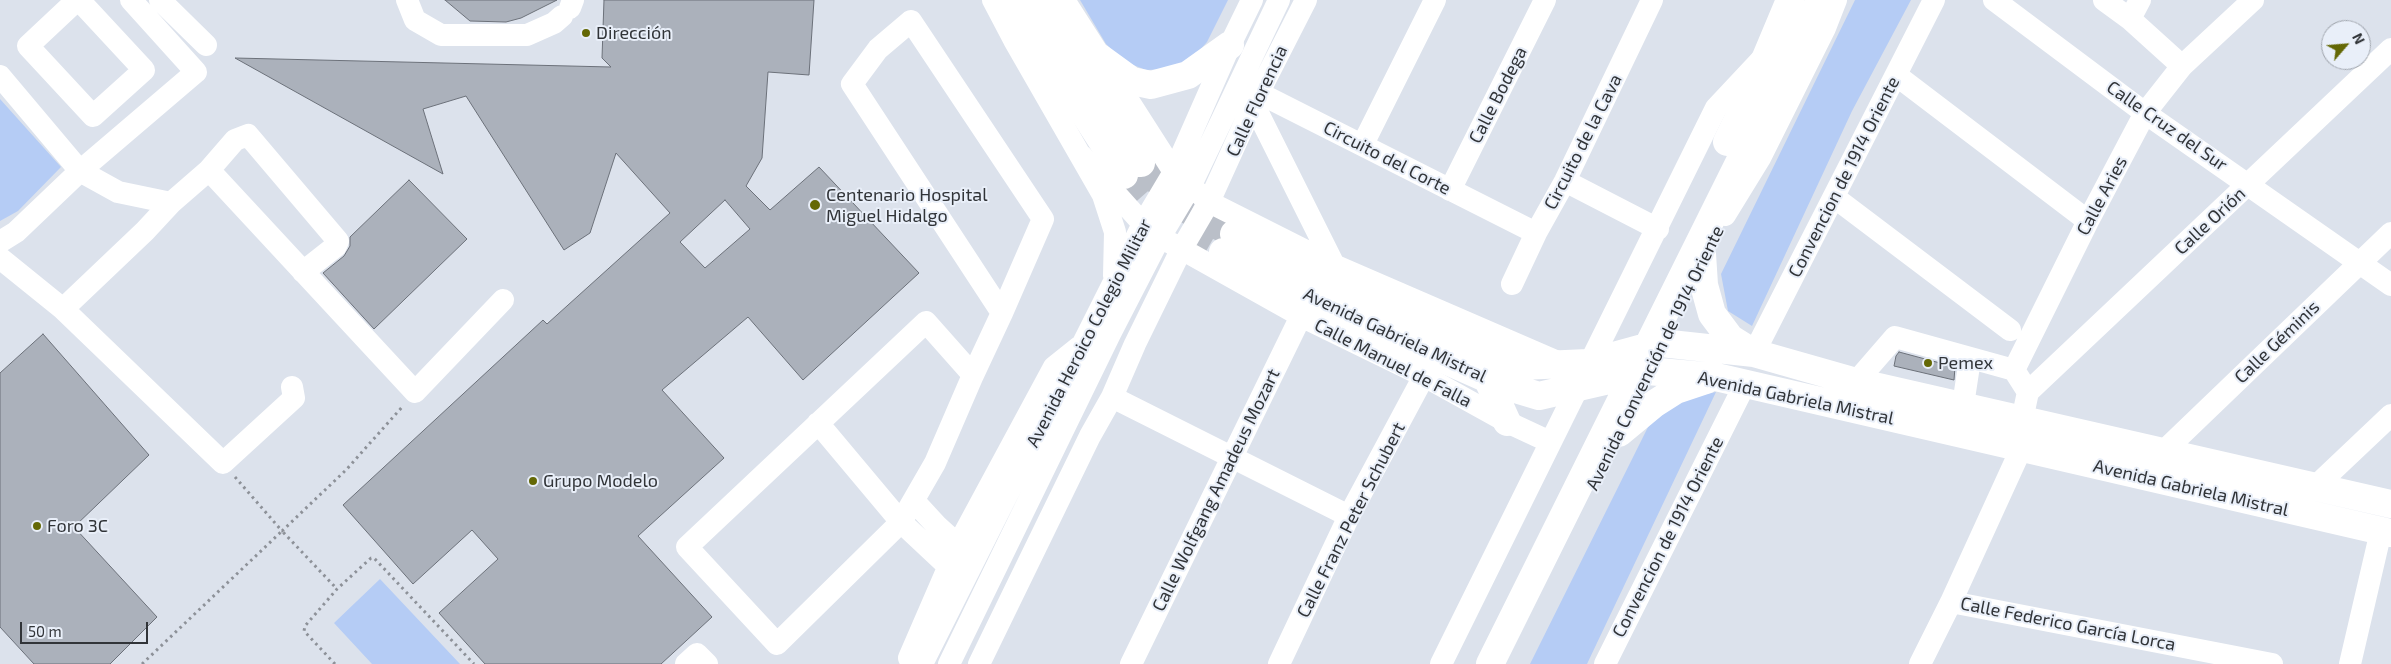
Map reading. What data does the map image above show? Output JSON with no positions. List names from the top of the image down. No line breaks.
{"streets":{"main road":["Avenida Gabriela Mistral","Avenida Convención de 1914 Oriente"],"street":["Calle Bodega","Calle Florencia","Calle Cruz del Sur","Circuito de la Cava","Circuito del Corte","Convencion de 1914 Oriente","Calle Aries","Calle Orión","Avenida Heroico Colegio Militar","Calle Géminis","Calle Manuel de Falla","Calle Wolfgang Amadeus Mozart","Calle Franz Peter Schubert","Calle Federico García Lorca"]},"crossings":[["Calle Bodega","Circuito del Corte"],["Calle Florencia","Circuito del Corte"],["Calle Florencia","Avenida Heroico Colegio Militar"],["Calle Florencia","Calle Manuel de Falla"],["Calle Cruz del Sur","Calle Aries"],["Calle Cruz del Sur","Calle Orión"],["Calle Cruz del Sur","Calle Géminis"],["Circuito de la Cava","Circuito del Corte"],["Circuito del Corte","Avenida Heroico Colegio Militar"],["Convencion de 1914 Oriente","Avenida Gabriela Mistral"],["Avenida Heroico Colegio Militar","Calle Manuel de Falla"],["Avenida Gabriela Mistral","Calle Géminis"],["Avenida Gabriela Mistral","Avenida Convención de 1914 Oriente"],["Avenida Convención de 1914 Oriente","Calle Manuel de Falla"],["Calle Manuel de Falla","Calle Wolfgang Amadeus Mozart"],["Calle Manuel de Falla","Calle Franz Peter Schubert"]],"places":["Dirección","Centenario Hospital Miguel Hidalgo","Pemex","Grupo Modelo","Foro 3C"],"scale_bar":"50 m","north":"top right"}
